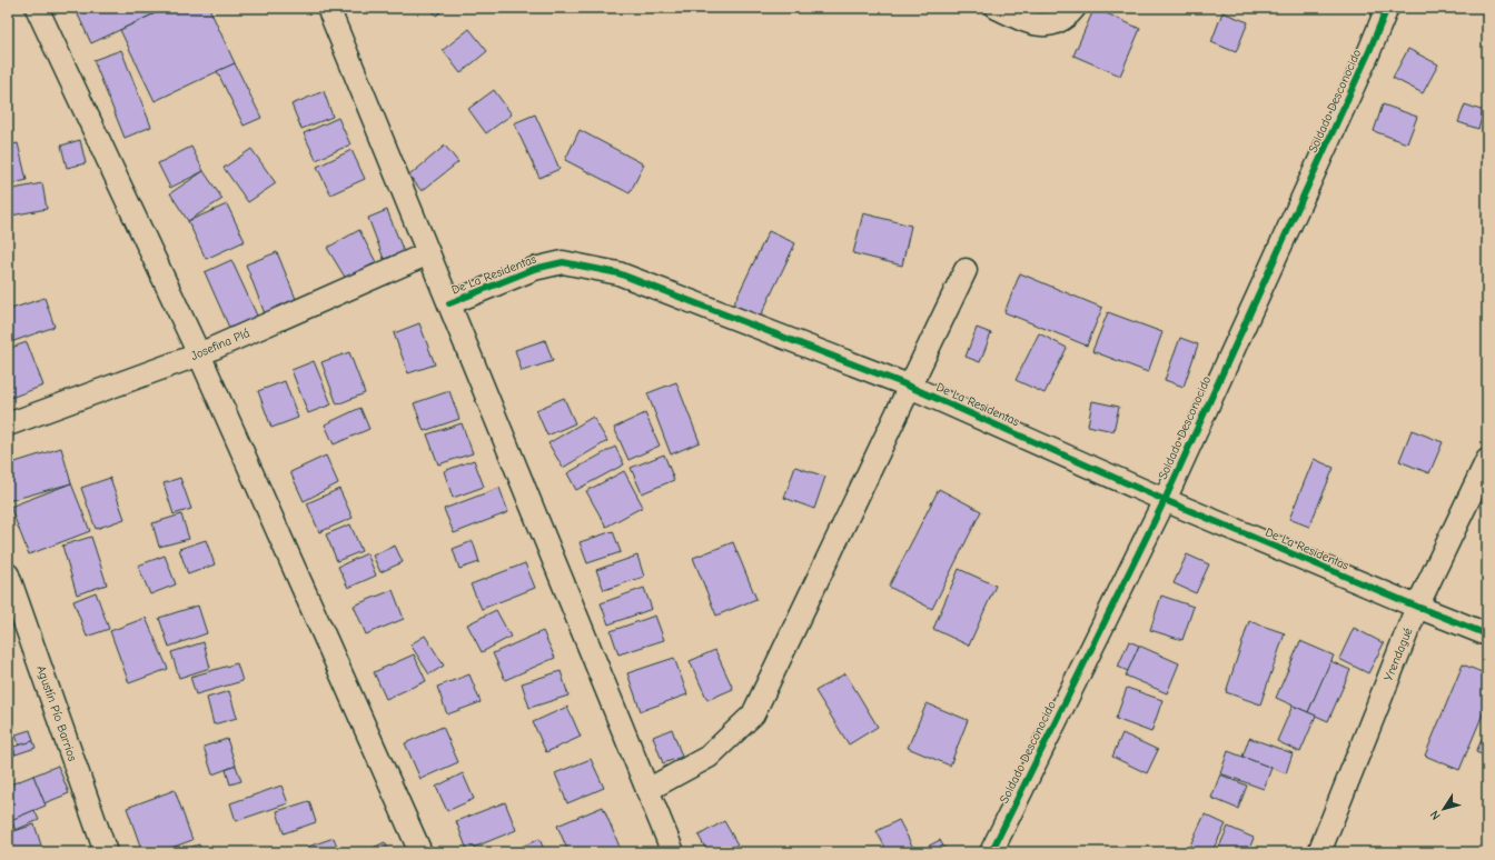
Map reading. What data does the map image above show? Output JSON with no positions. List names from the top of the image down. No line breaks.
{"streets":{"street":["Soldado Desconocido","De La Residentas","Josefina Plá","Yrendagué","Agustín Pío Barrios"]},"crossings":[["Soldado Desconocido","De La Residentas"],["De La Residentas","Yrendagué"]],"north":"bottom left"}
